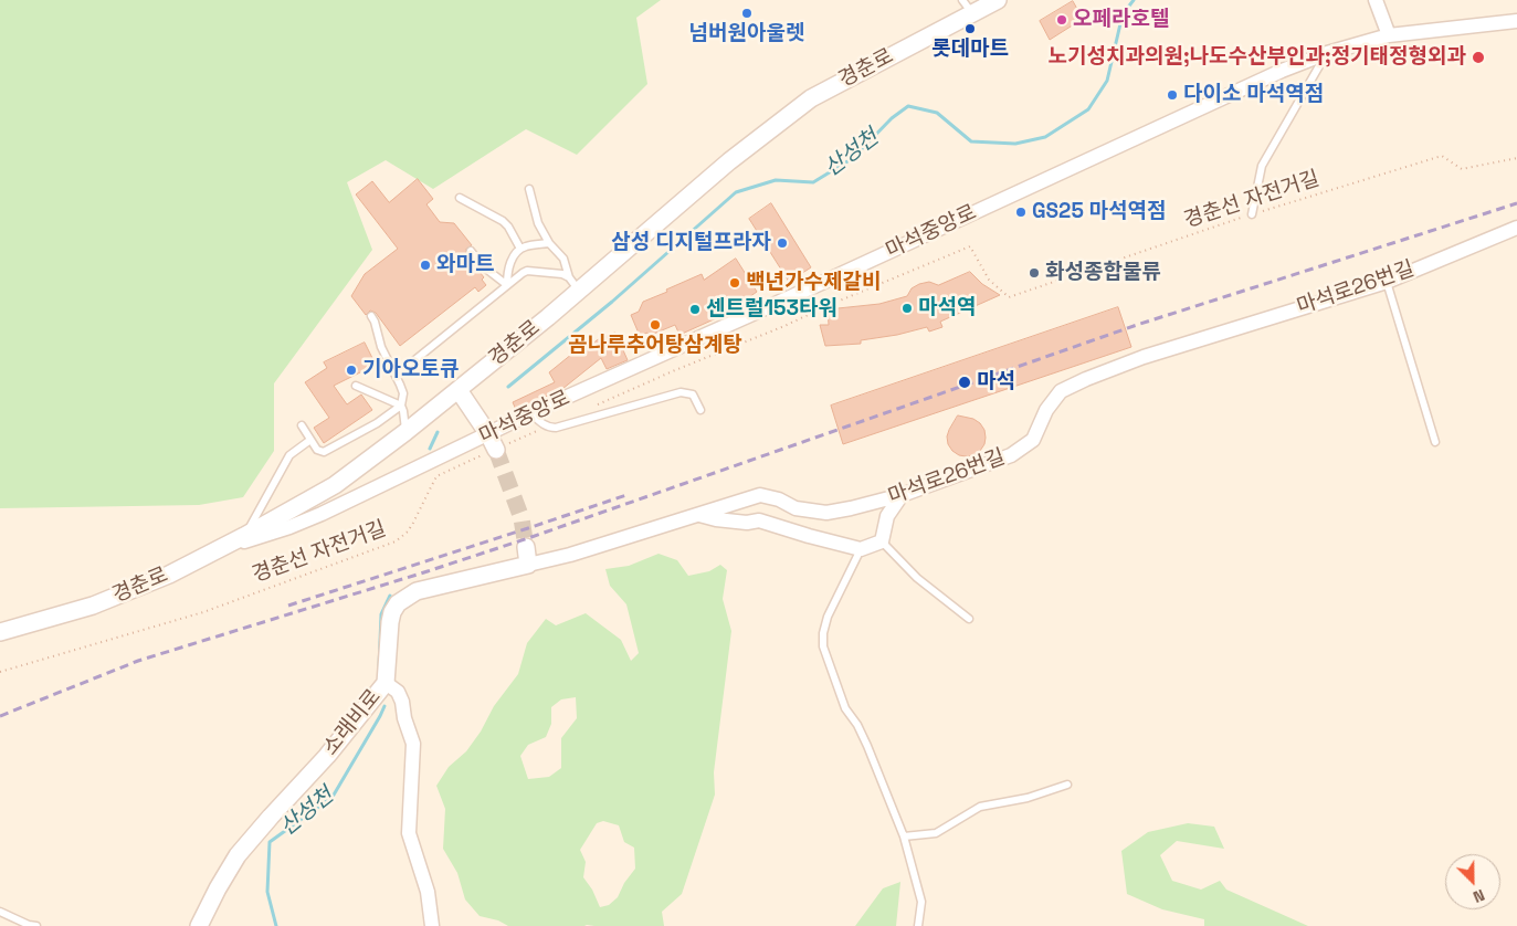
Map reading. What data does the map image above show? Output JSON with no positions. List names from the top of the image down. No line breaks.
{"streets":{"street":["경춘로","마석중앙로","마석로26번길","소래비로"],"path":["경춘선 자전거길"]},"crossings":[["경춘로","마석중앙로"],["마석로26번길","소래비로"]],"water":["산성천"],"places":["넘버원아울렛","오페라호텔","롯데마트","노기성치과의원;나도수산부인과;정기태정형외과","다이소 마석역점","GS25 마석역점","삼성 디지털프라자","와마트","화성종합물류","백년가수제갈비","마석역","센트럴153타워","곰나루추어탕삼계탕","기아오토큐","마석"],"north":"bottom right"}
